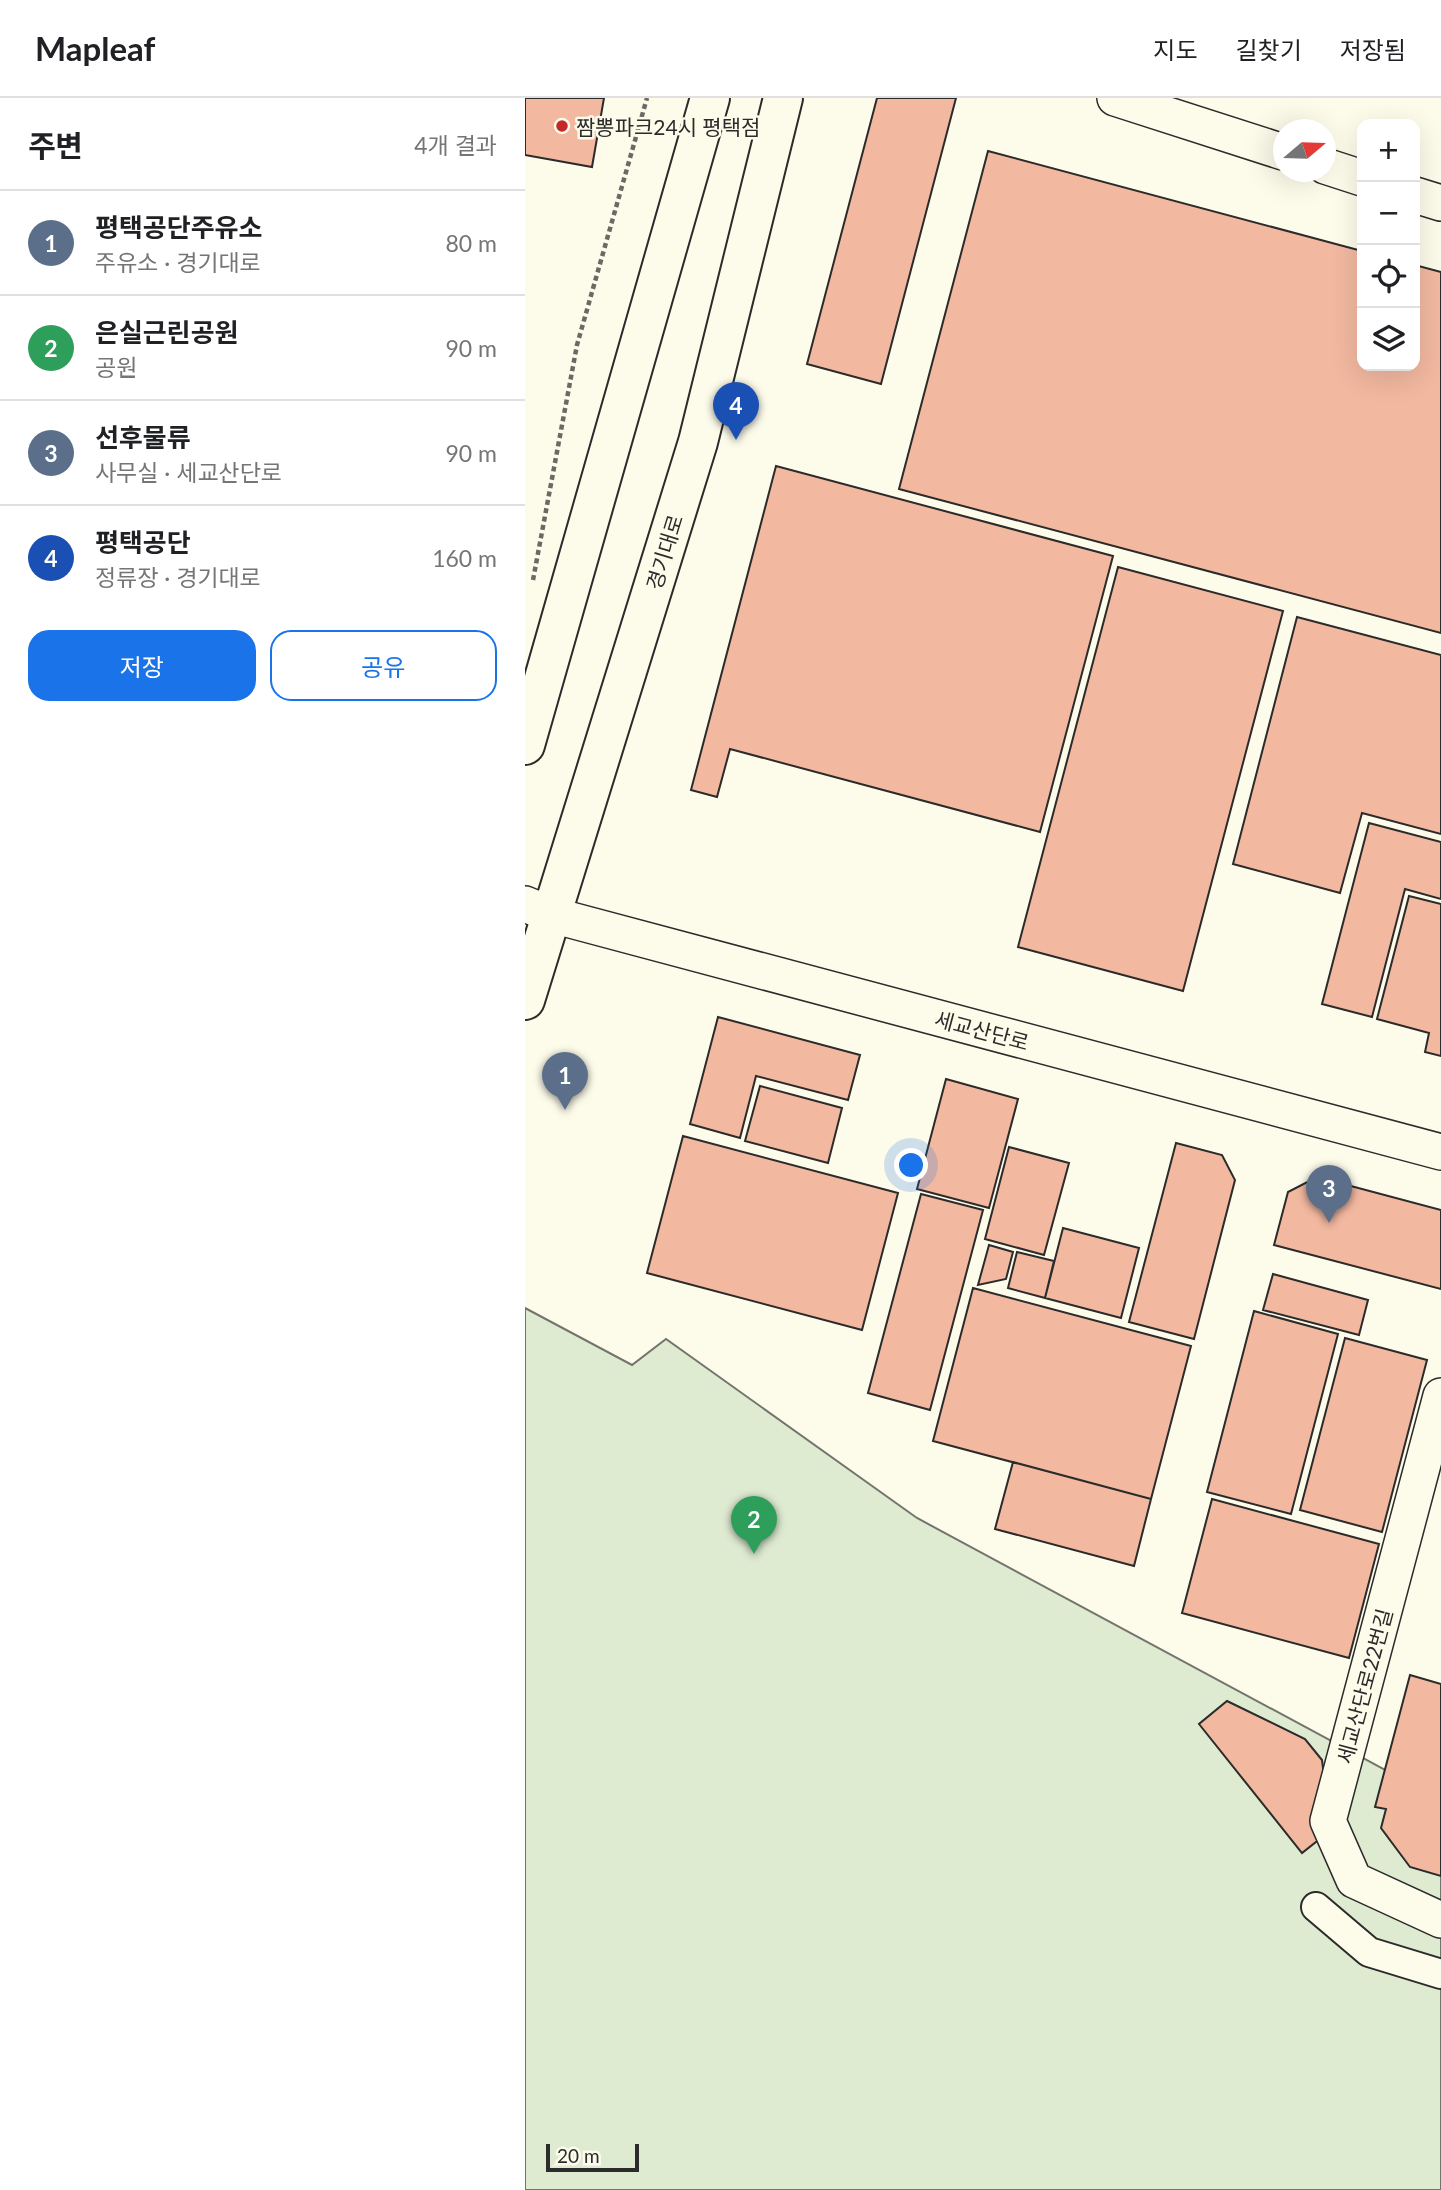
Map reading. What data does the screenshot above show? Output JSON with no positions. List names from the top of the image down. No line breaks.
{"streets":{"main road":["경기대로"],"street":["세교산단로","세교산단로22번길"]},"crossings":[["경기대로","세교산단로"]],"places":["짬뽕파크24시 평택점"],"scale_bar":"20 m","north":"right","page":{"header":"Mapleaf","nav":["지도","길찾기","저장됨"],"heading":["주변","4개 결과"],"map_buttons":["+","−"],"list":[{"mark":"1","name":"평택공단주유소","note":"주유소 · 경기대로","value":"80 m"},{"mark":"2","name":"은실근린공원","note":"공원","value":"90 m"},{"mark":"3","name":"선후물류","note":"사무실 · 세교산단로","value":"90 m"},{"mark":"4","name":"평택공단","note":"정류장 · 경기대로","value":"160 m"}],"pins":["4","1","3","2"],"buttons":["저장","공유"],"scale":"20 m"}}
